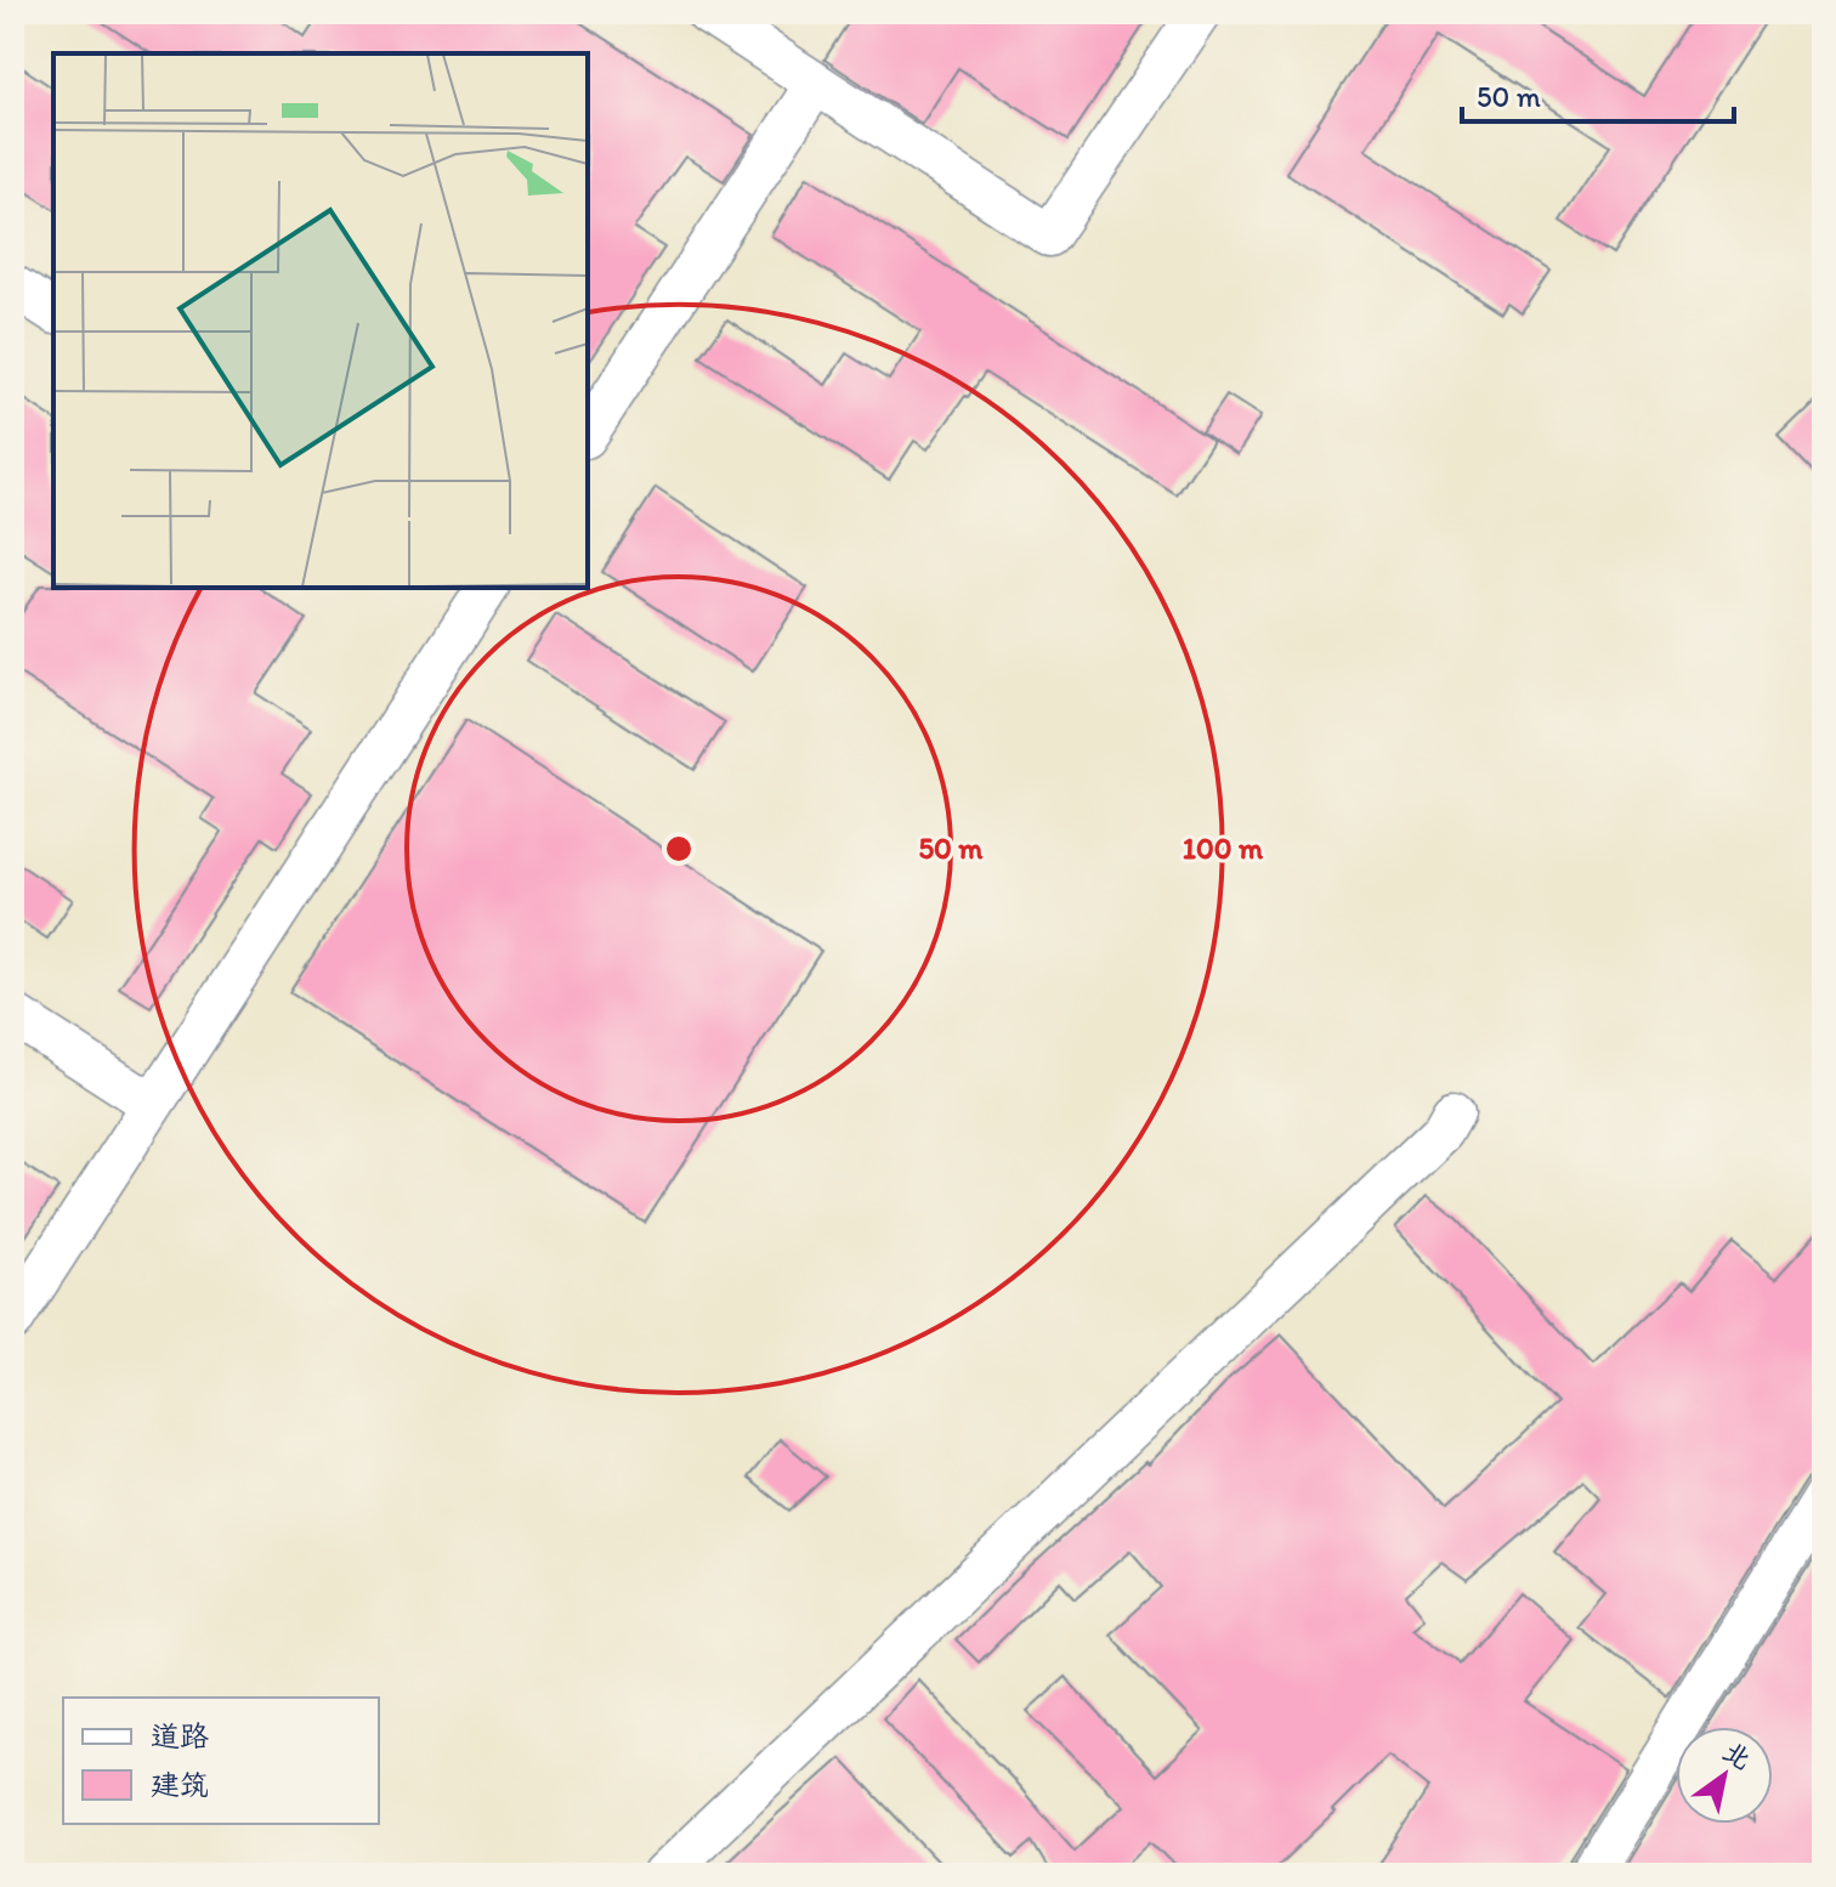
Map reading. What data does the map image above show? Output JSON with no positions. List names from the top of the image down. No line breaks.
{"legend":["道路","建筑"],"scale_bar":"50 m","north":"top right","rings":["50 m","100 m"]}
